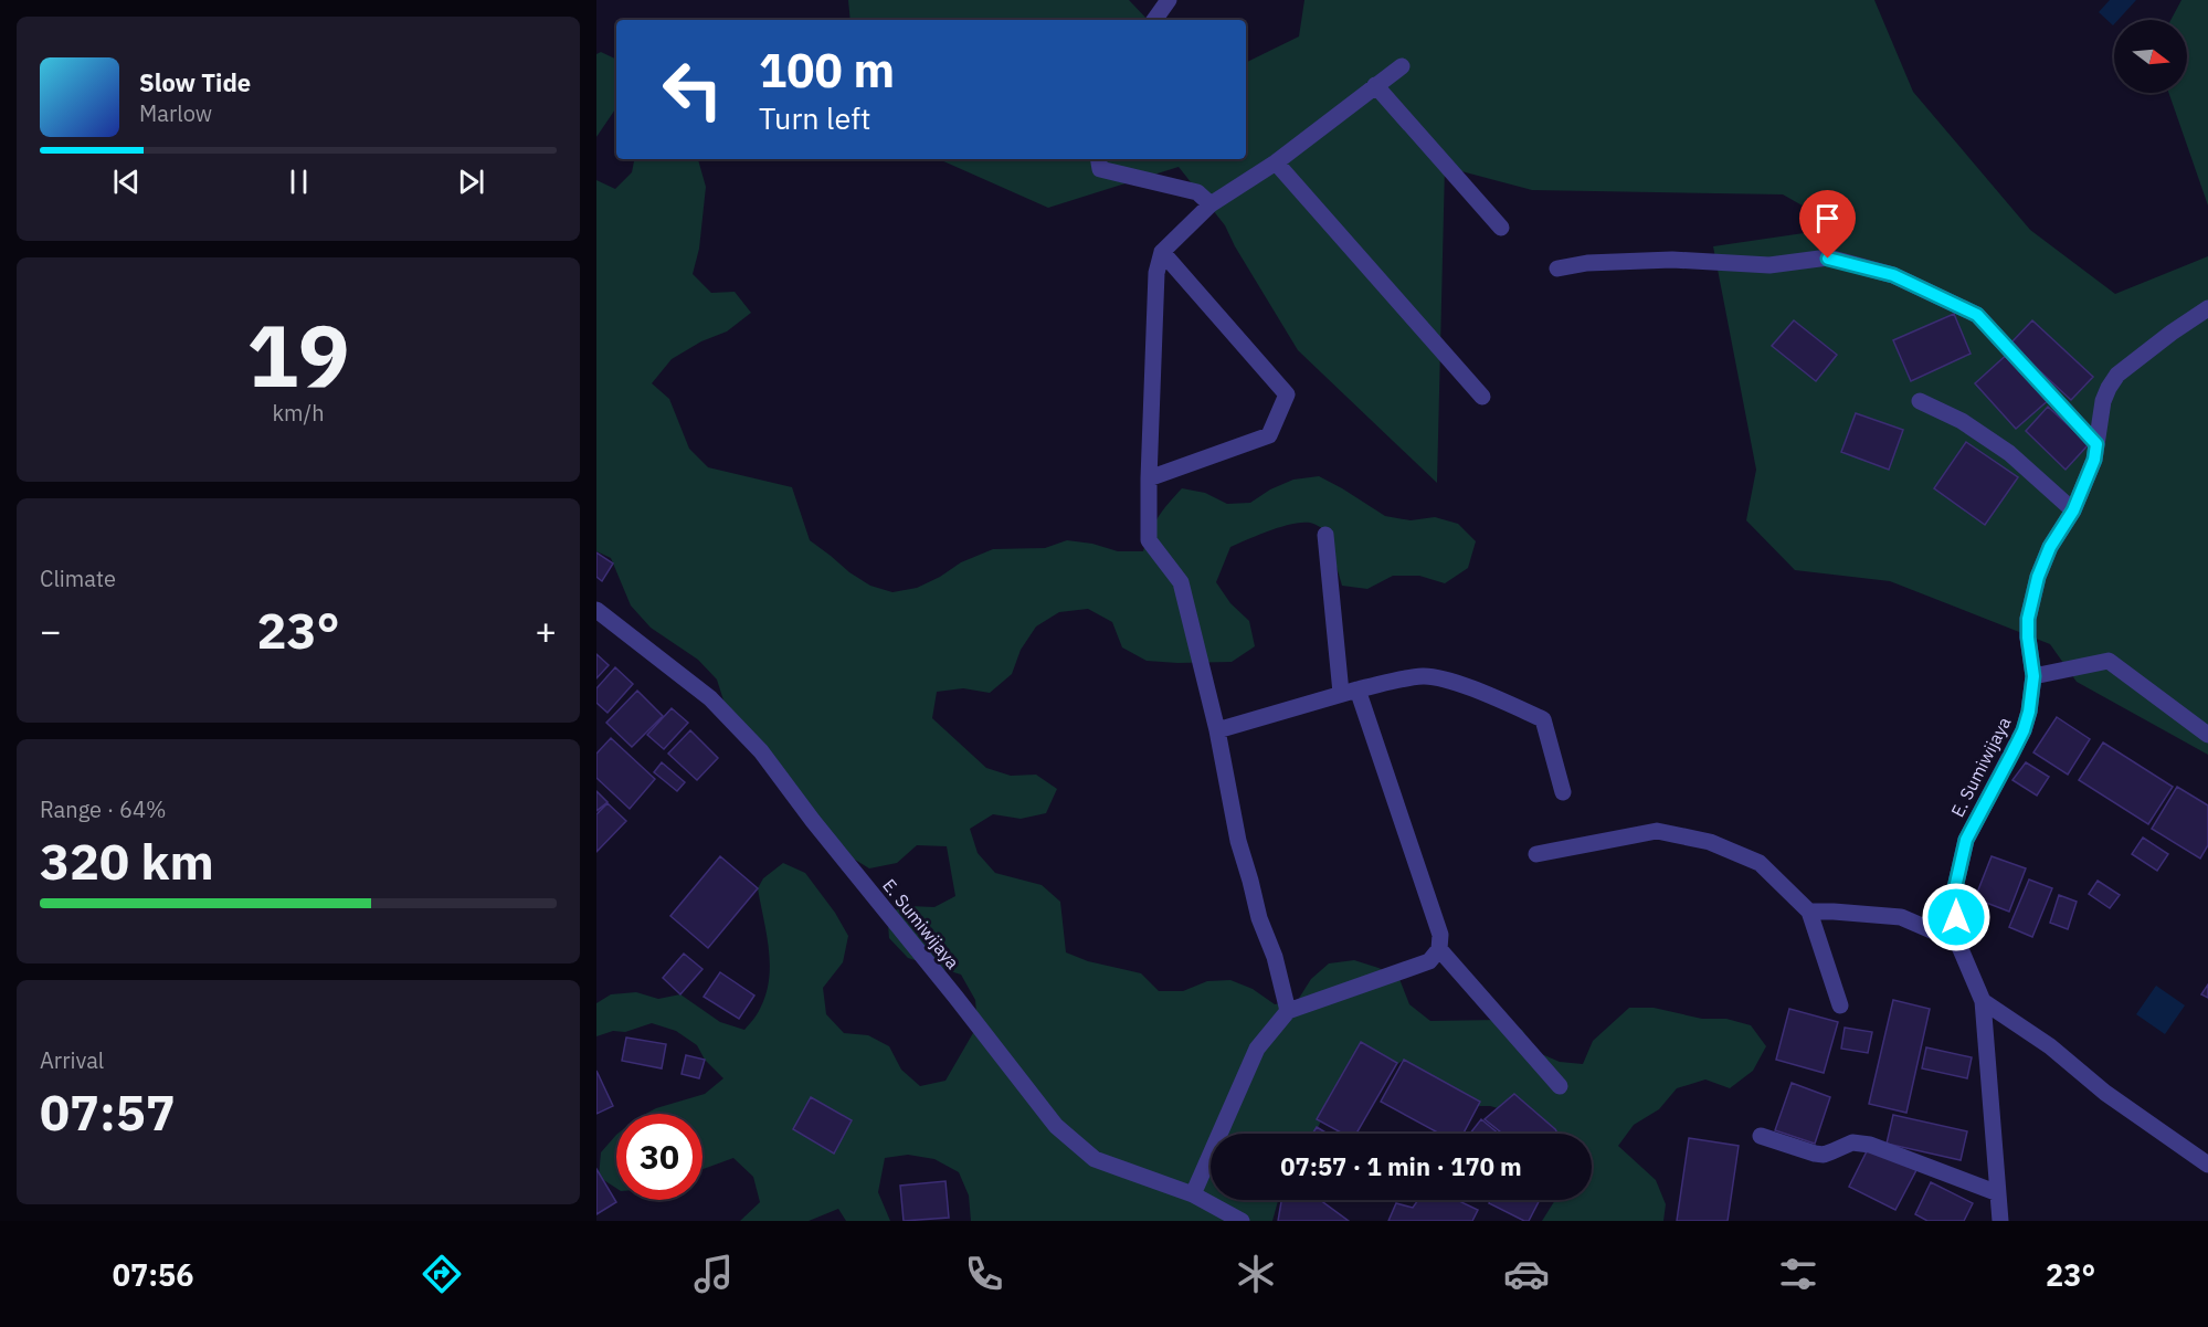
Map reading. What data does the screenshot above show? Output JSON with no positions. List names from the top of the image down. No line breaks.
{"streets":{"street":["E. Sumiwijaya"]},"north":"right","page":{"turn":["100 m","Turn left"],"song":["Slow Tide","Marlow"],"tile":[["19","km/h"],"Climate",["Range · 64%","320 km"],["Arrival","07:57"]],"heat":["−","23°","+"],"limit":"30","trip":"07:57 · 1 min · 170 m","tabs":["07:56","23°"]}}
